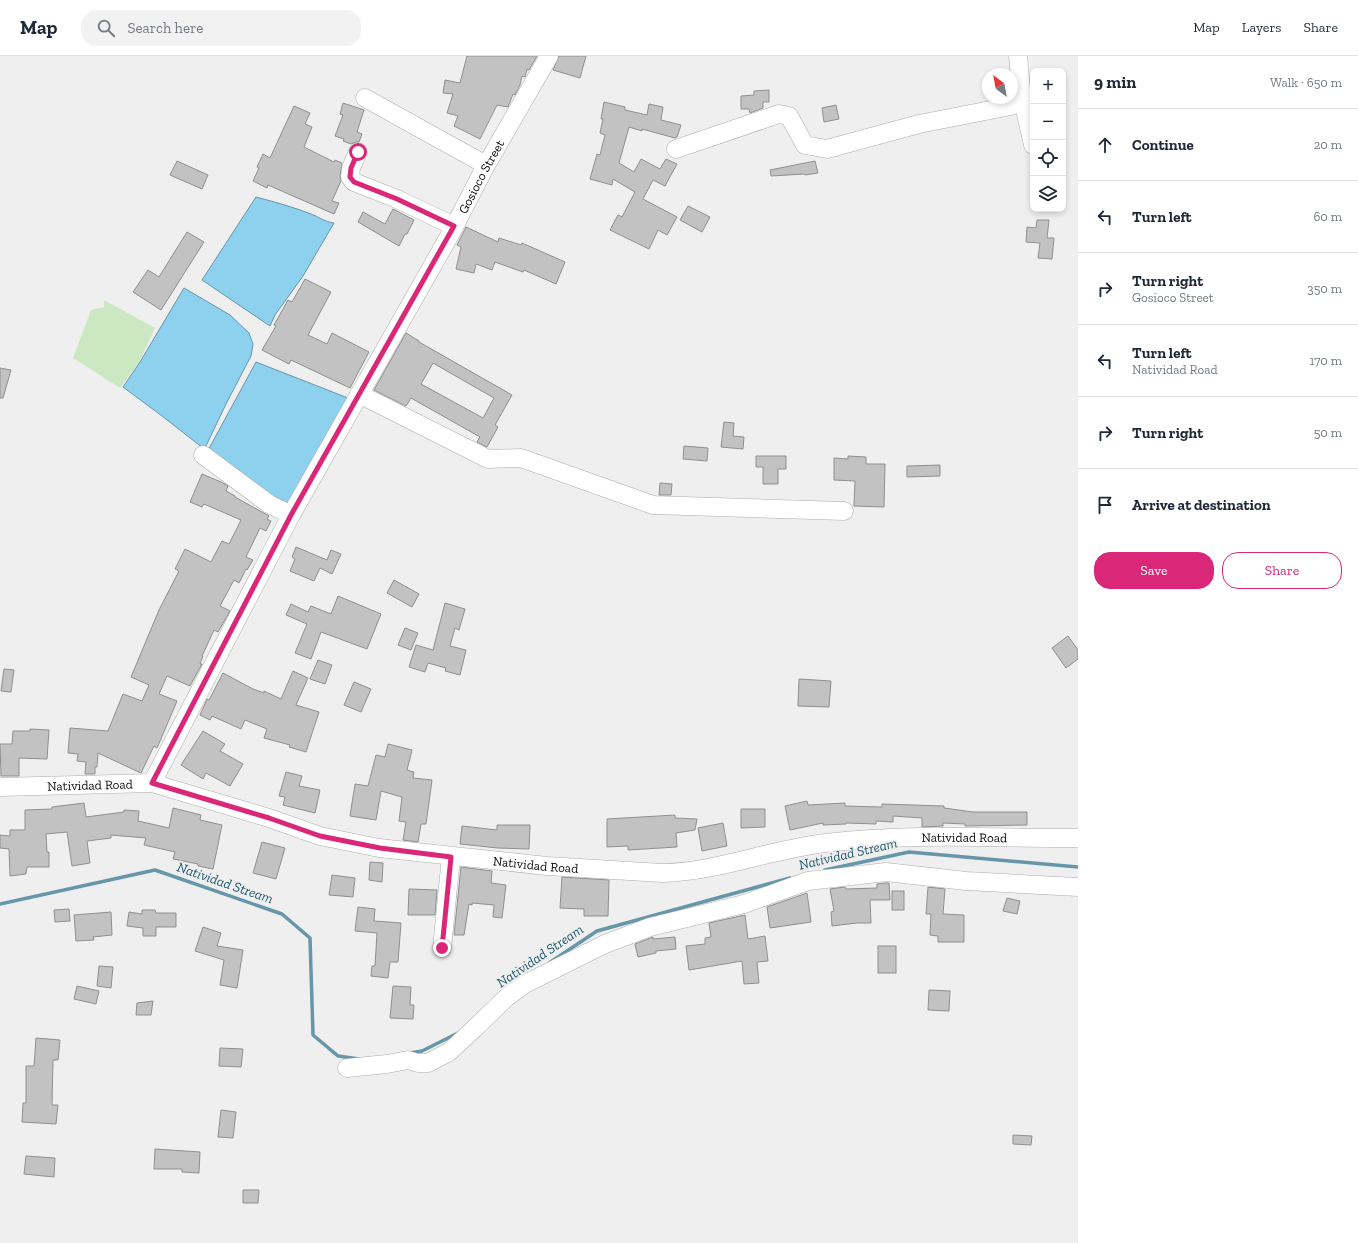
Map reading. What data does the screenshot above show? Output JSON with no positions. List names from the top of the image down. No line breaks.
{"streets":{"street":["Gosioco Street","Natividad Road"]},"crossings":[["Gosioco Street","Natividad Road"]],"water":["Natividad Stream"],"north":"top left","page":{"header":"Map","search":"Search here","nav":["Map","Layers","Share"],"heading":["9 min","Walk · 650 m"],"map_buttons":["+","−"],"list":[["Continue","20 m"],["Turn left","60 m"],["Turn right","Gosioco Street","350 m"],["Turn left","Natividad Road","170 m"],["Turn right","50 m"],"Arrive at destination"],"buttons":["Save","Share"]}}
